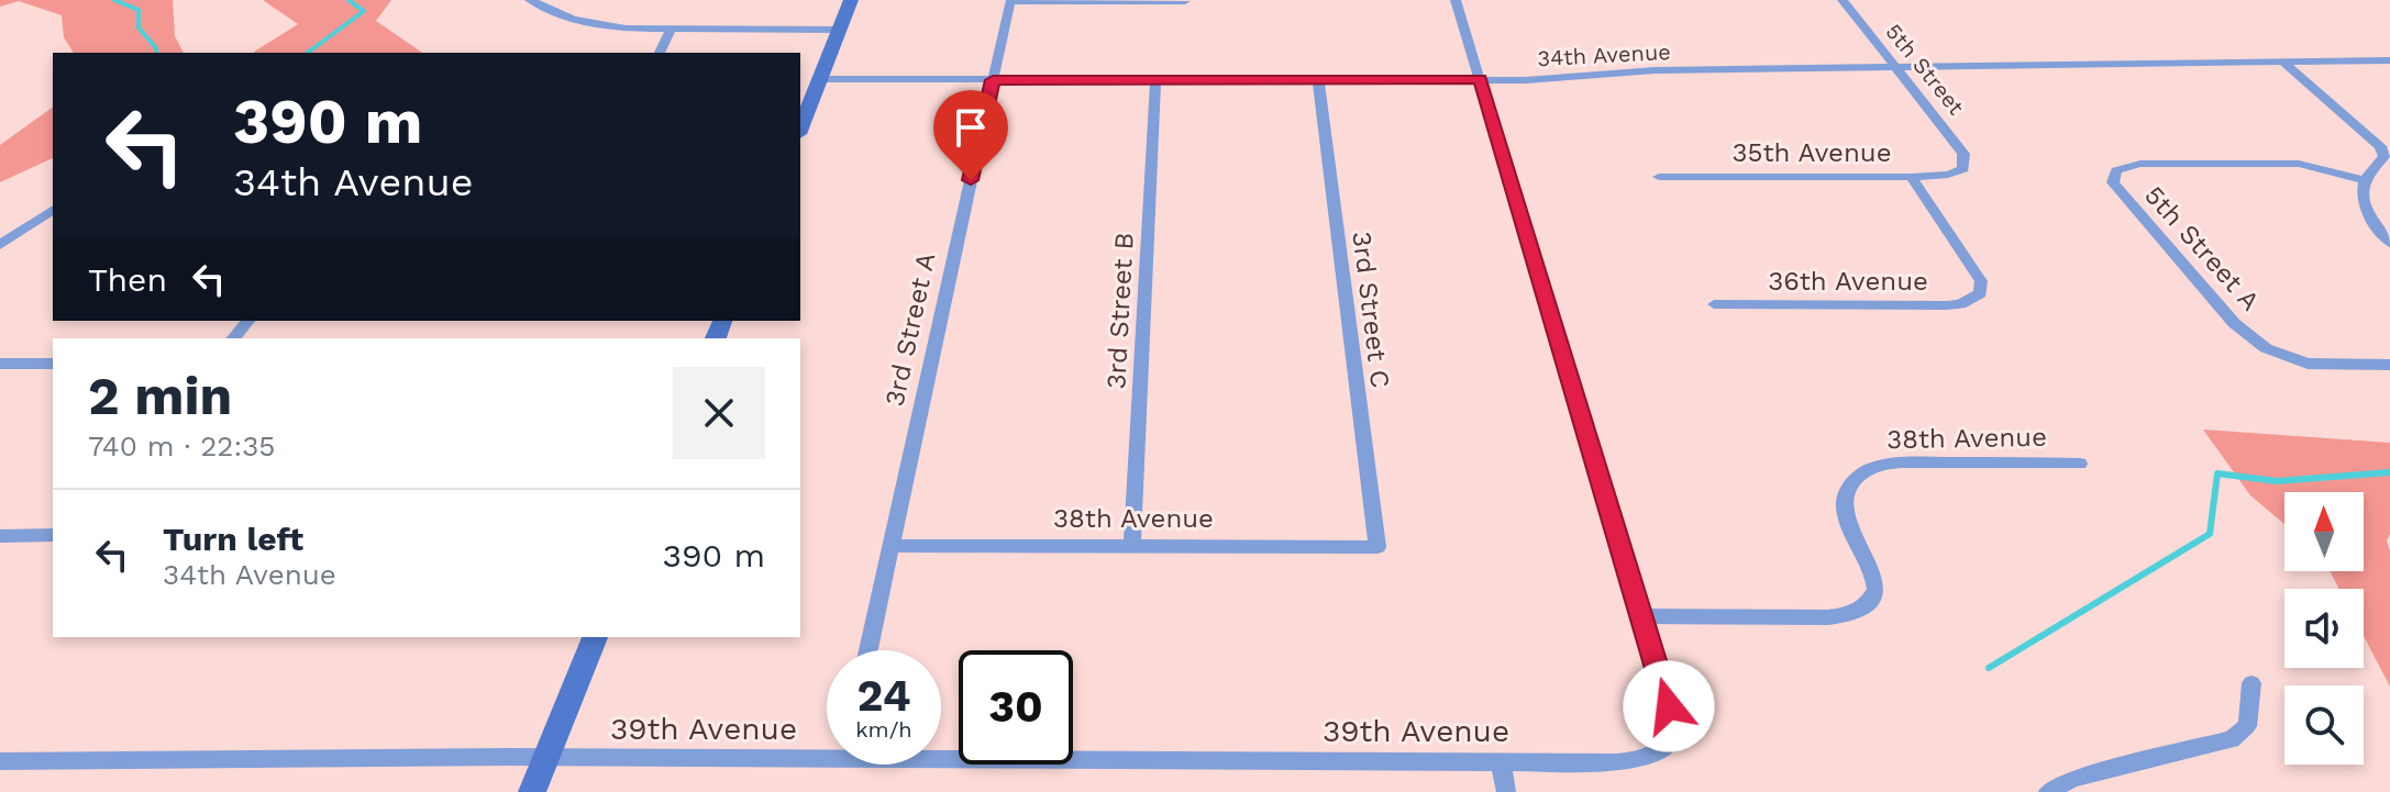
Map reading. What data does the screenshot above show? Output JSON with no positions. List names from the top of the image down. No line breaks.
{"streets":{"street":["34th Avenue","5th Street","35th Avenue","5th Street A","36th Avenue","3rd Street C","3rd Street B","3rd Street A","38th Avenue","39th Avenue"]},"crossings":[["34th Avenue","5th Street"],["34th Avenue","3rd Street C"],["34th Avenue","3rd Street B"],["34th Avenue","3rd Street A"],["5th Street","35th Avenue"],["35th Avenue","36th Avenue"],["3rd Street C","38th Avenue"],["3rd Street B","38th Avenue"],["3rd Street A","38th Avenue"],["38th Avenue","39th Avenue"]],"north":"top","page":{"turn":["390 m","34th Avenue"],"then":"Then","heading":["2 min","740 m · 22:35"],"list":[{"name":"Turn left","note":"34th Avenue","value":"390 m"}],"speed":"24 km/h","limit":"30"}}
